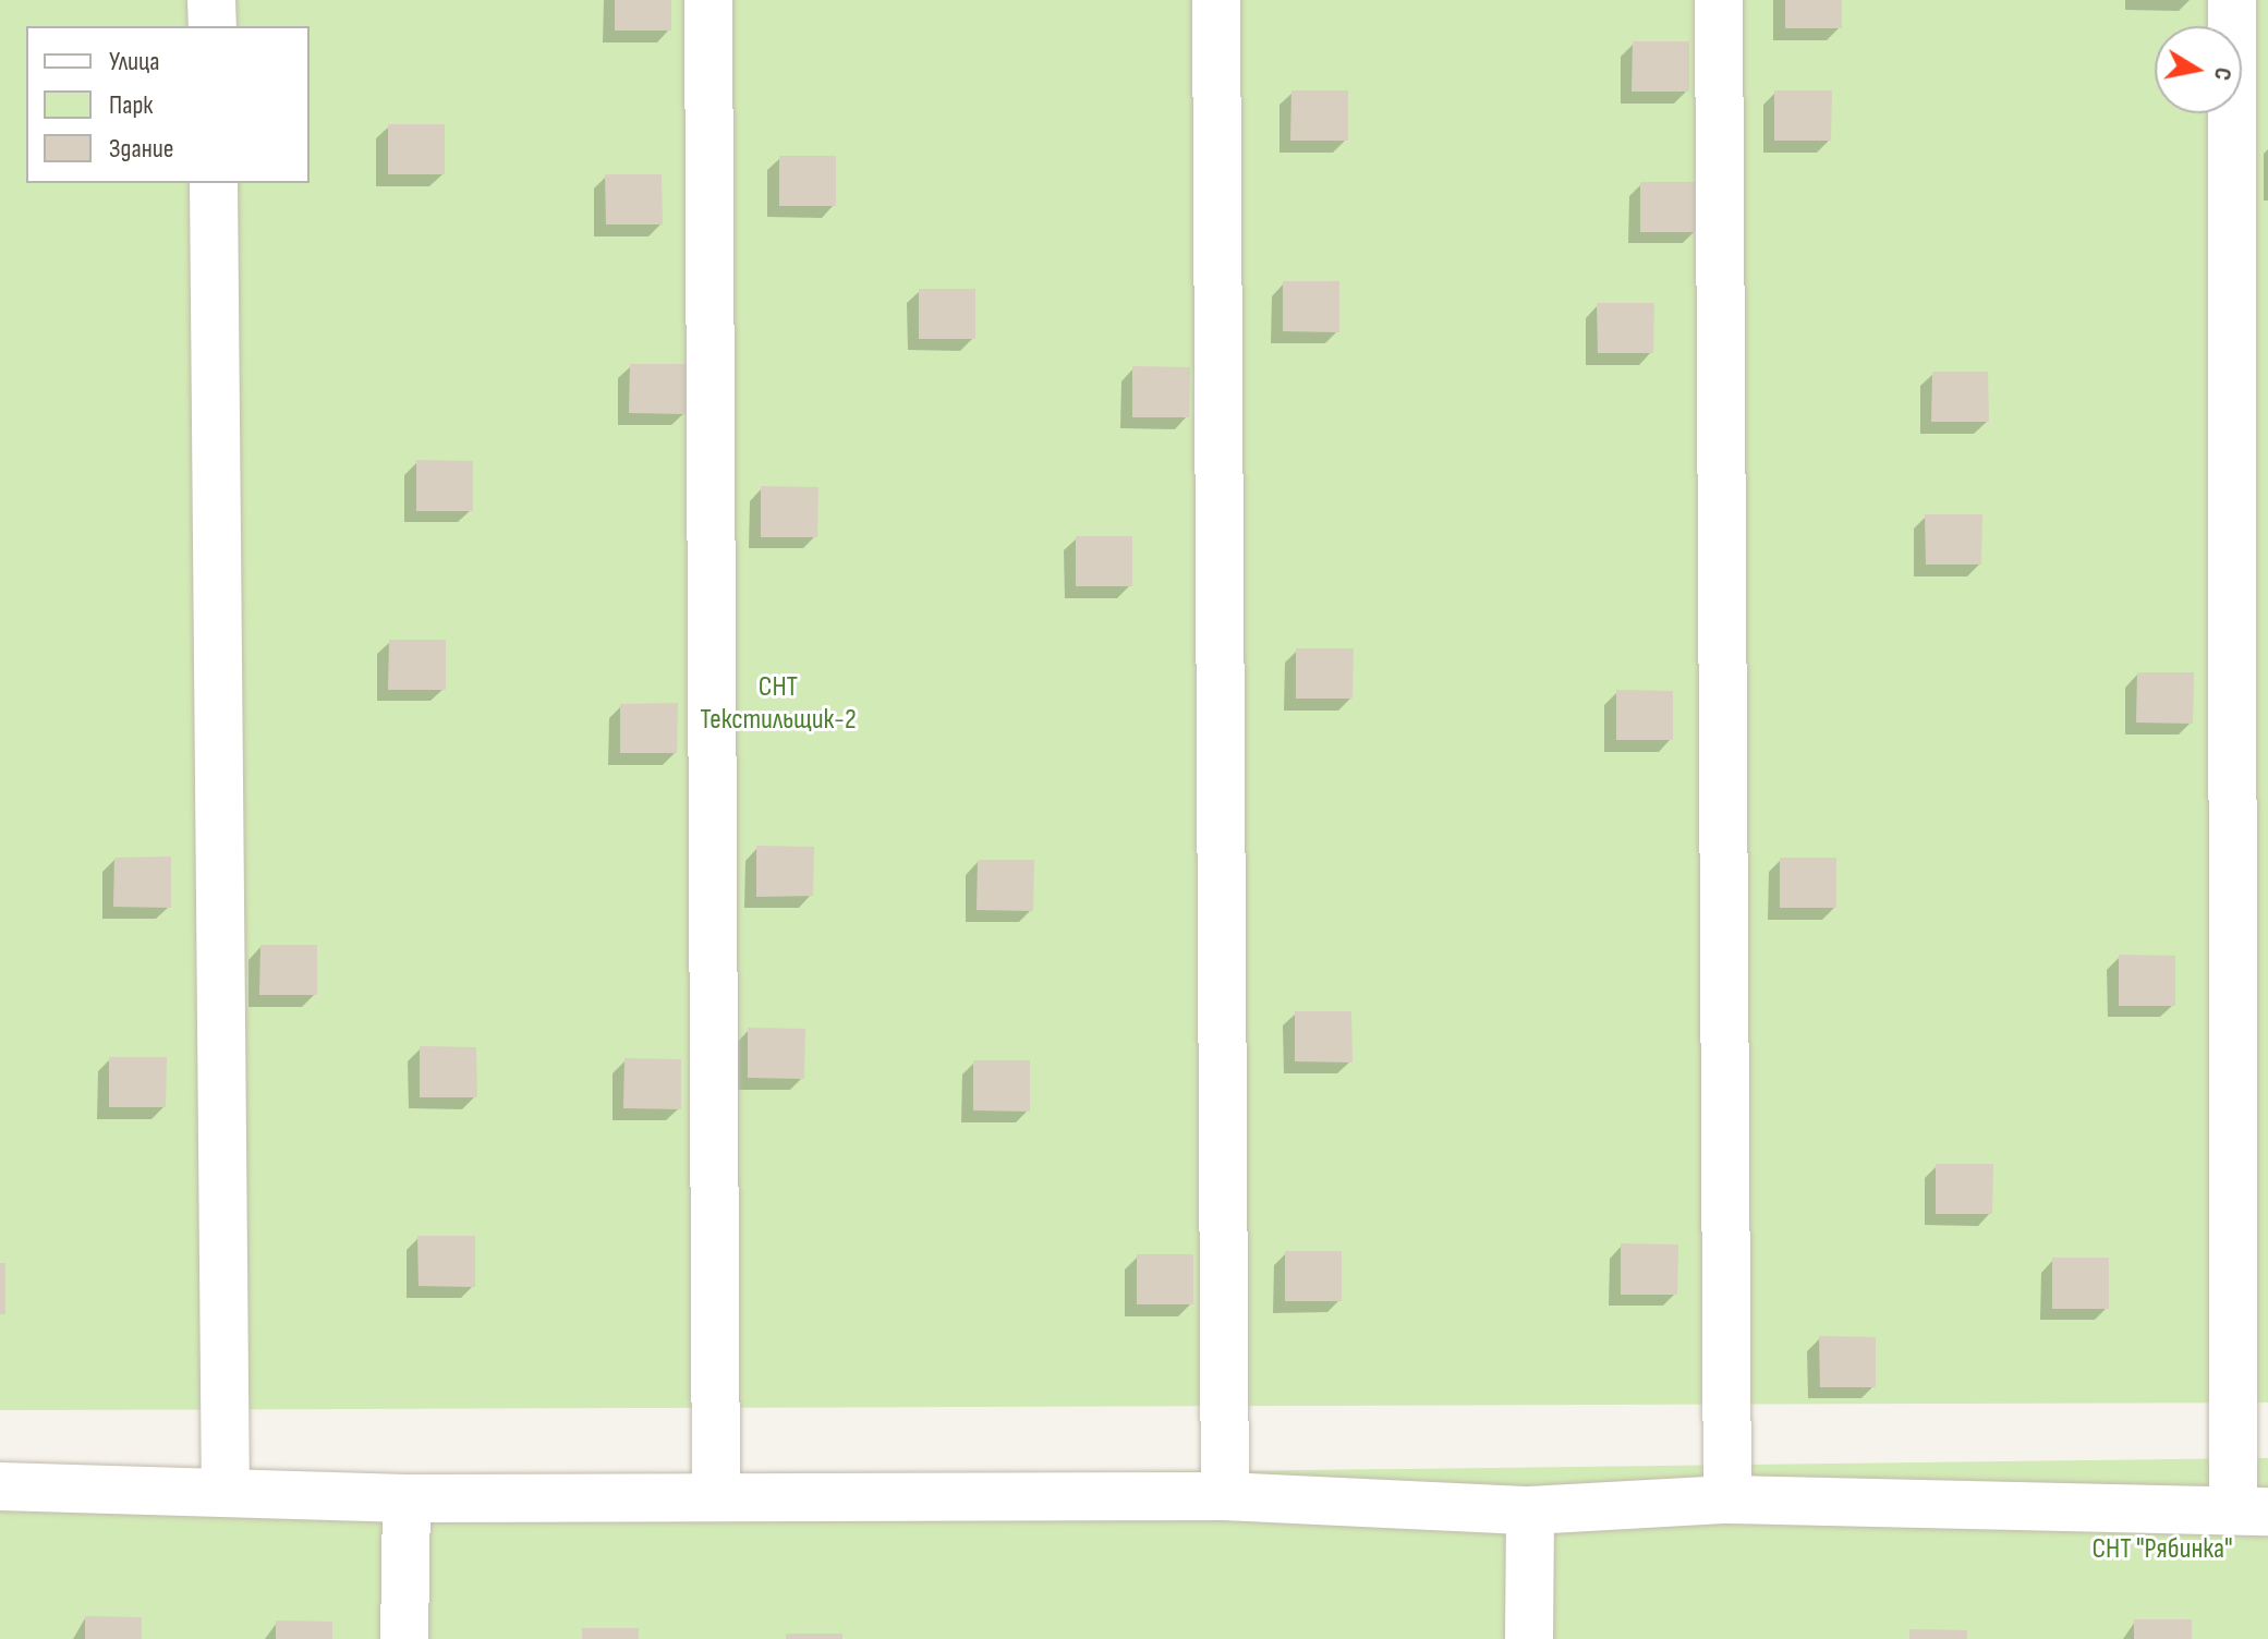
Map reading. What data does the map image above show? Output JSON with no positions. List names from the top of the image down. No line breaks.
{"parks":["СНТ Текстильщик-2","СНТ \"Рябинка\""],"legend":["Улица","Парк","Здание"],"north":"right"}
